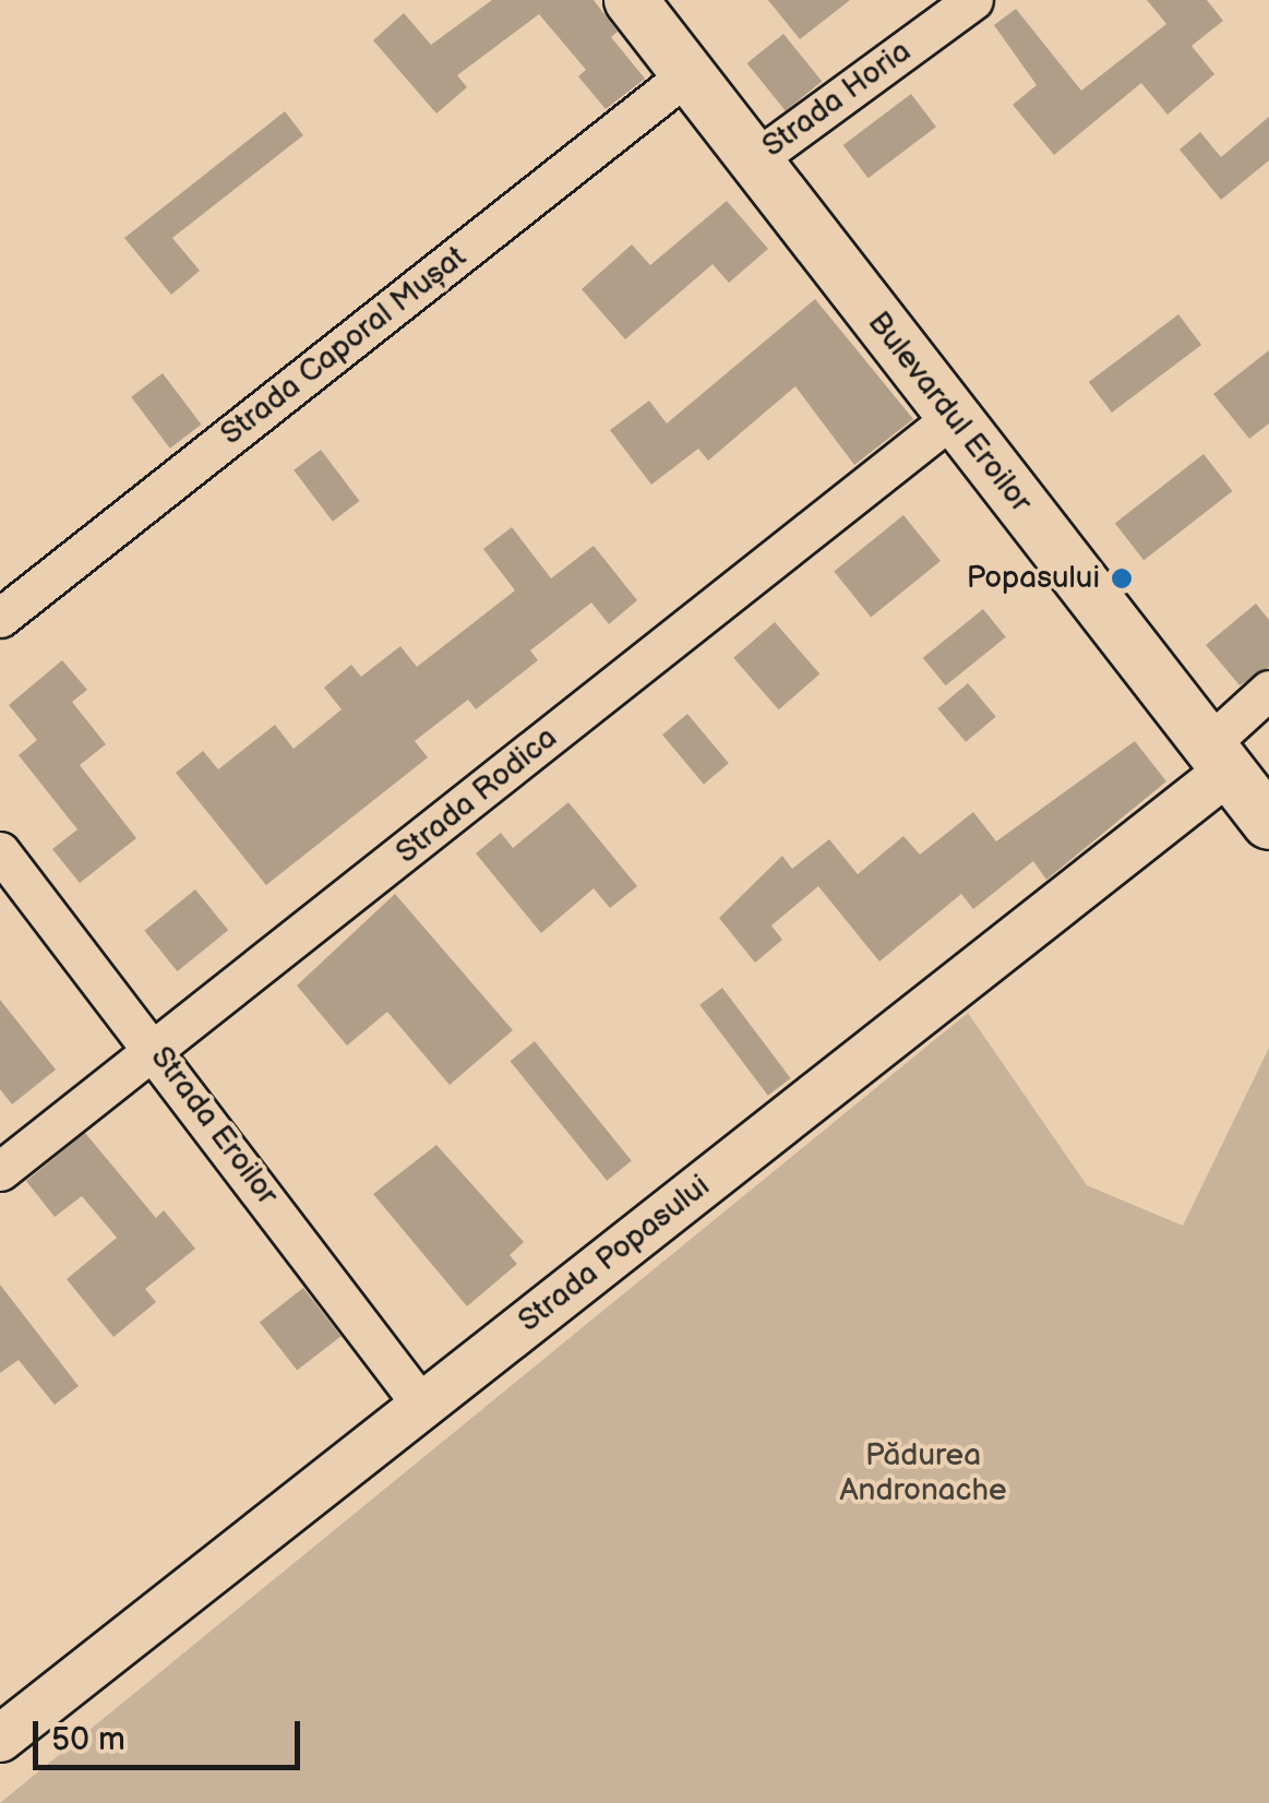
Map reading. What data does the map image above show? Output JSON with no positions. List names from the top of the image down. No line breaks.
{"streets":{"main road":["Bulevardul Eroilor"],"street":["Strada Horia","Strada Caporal Mușat","Strada Rodica","Strada Eroilor","Strada Popasului"]},"crossings":[["Strada Horia","Bulevardul Eroilor"],["Strada Caporal Mușat","Bulevardul Eroilor"],["Bulevardul Eroilor","Strada Rodica"],["Bulevardul Eroilor","Strada Popasului"],["Strada Rodica","Strada Eroilor"],["Strada Eroilor","Strada Popasului"]],"parks":["Pădurea Andronache"],"places":["Popasului"],"scale_bar":"50 m"}
